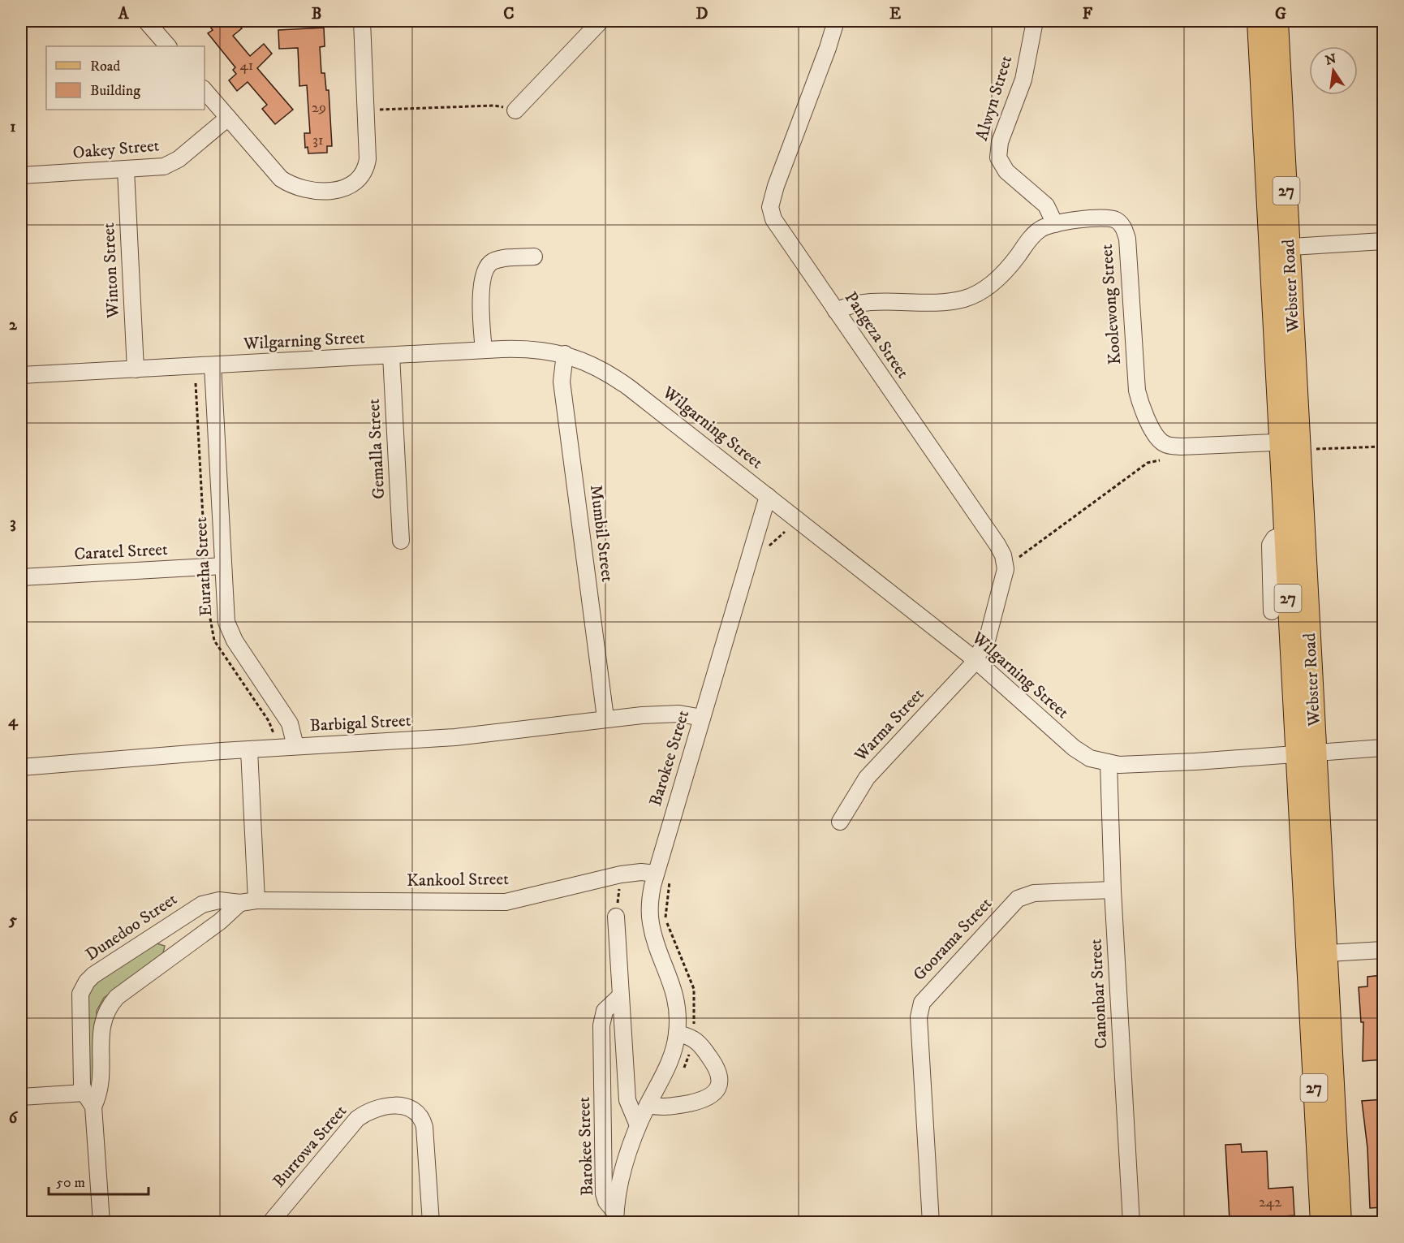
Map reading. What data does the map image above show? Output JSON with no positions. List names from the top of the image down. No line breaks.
{"streets":{"main road":["27","Webster Road"],"street":["Alwyn Street","Oakey Street","Winton Street","Koolewong Street","Pangeza Street","Wilgarning Street","Gemalla Street","Mumbil Street","Caratel Street","Euratha Street","Barbigal Street","Warma Street","Barokee Street","Kankool Street","Dunedoo Street","Goorama Street","Canonbar Street","Burrowa Street"]},"crossings":[["Alwyn Street","Koolewong Street"],["Oakey Street","Winton Street"],["Winton Street","Wilgarning Street"],["Webster Road","Koolewong Street"],["Webster Road","Wilgarning Street"],["Koolewong Street","Pangeza Street"],["Pangeza Street","Wilgarning Street"],["Pangeza Street","Warma Street"],["Wilgarning Street","Gemalla Street"],["Wilgarning Street","Mumbil Street"],["Wilgarning Street","Euratha Street"],["Wilgarning Street","Warma Street"],["Wilgarning Street","Barokee Street"],["Wilgarning Street","Canonbar Street"],["Mumbil Street","Barbigal Street"],["Caratel Street","Euratha Street"],["Euratha Street","Barbigal Street"],["Barbigal Street","Barokee Street"],["Barokee Street","Kankool Street"],["Kankool Street","Dunedoo Street"],["Goorama Street","Canonbar Street"]],"house_numbers":["41","29","31","242"],"legend":["Road","Building"],"scale_bar":"50 m","north":"top","grid":{"columns":["A","B","C","D","E","F","G"],"rows":["1","2","3","4","5","6"]}}
